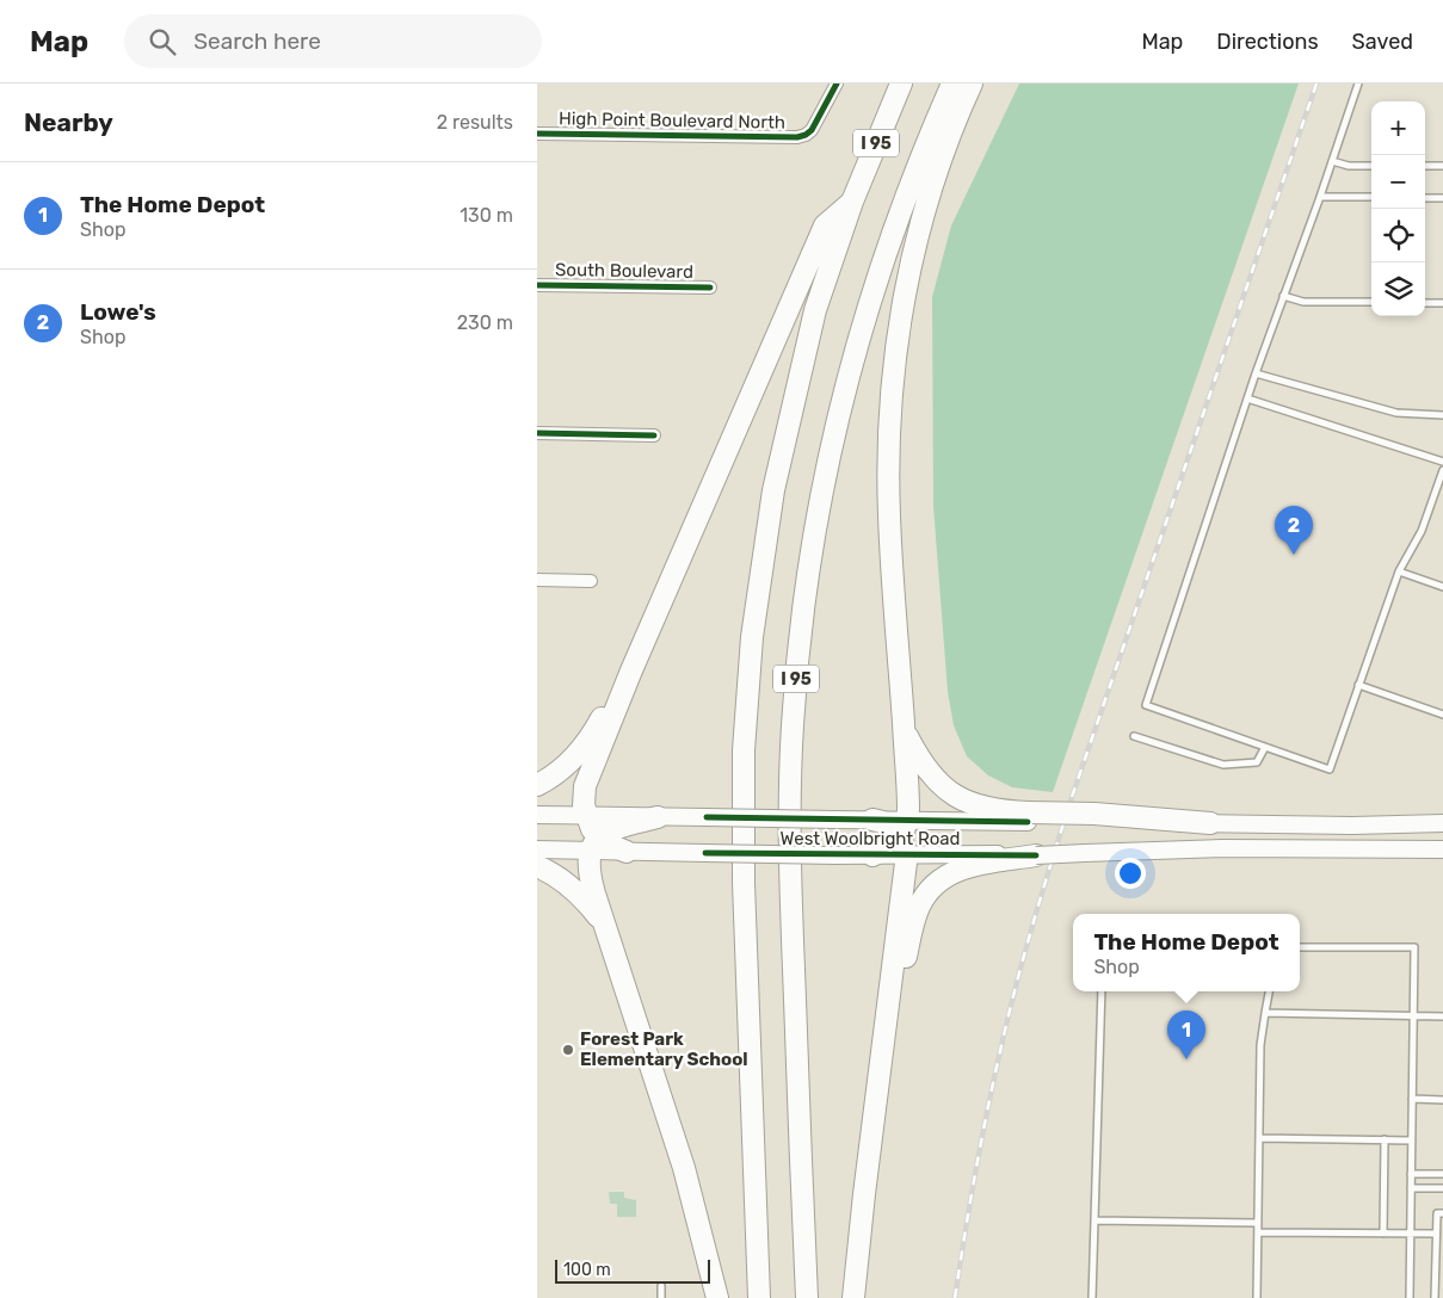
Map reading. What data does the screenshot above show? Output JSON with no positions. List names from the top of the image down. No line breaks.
{"streets":{"highway":["I 95"],"main road":["West Woolbright Road"],"street":["High Point Boulevard North","South Boulevard"]},"places":["Forest Park Elementary School"],"scale_bar":"100 m","page":{"header":"Map","search":"Search here","nav":["Map","Directions","Saved"],"heading":["Nearby","2 results"],"map_buttons":["+","−"],"list":[{"mark":"1","name":"The Home Depot","note":"Shop","value":"130 m"},{"mark":"2","name":"Lowe's","note":"Shop","value":"230 m"}],"pins":["2","1"],"popup":["The Home Depot","Shop"],"scale":"100 m"}}
